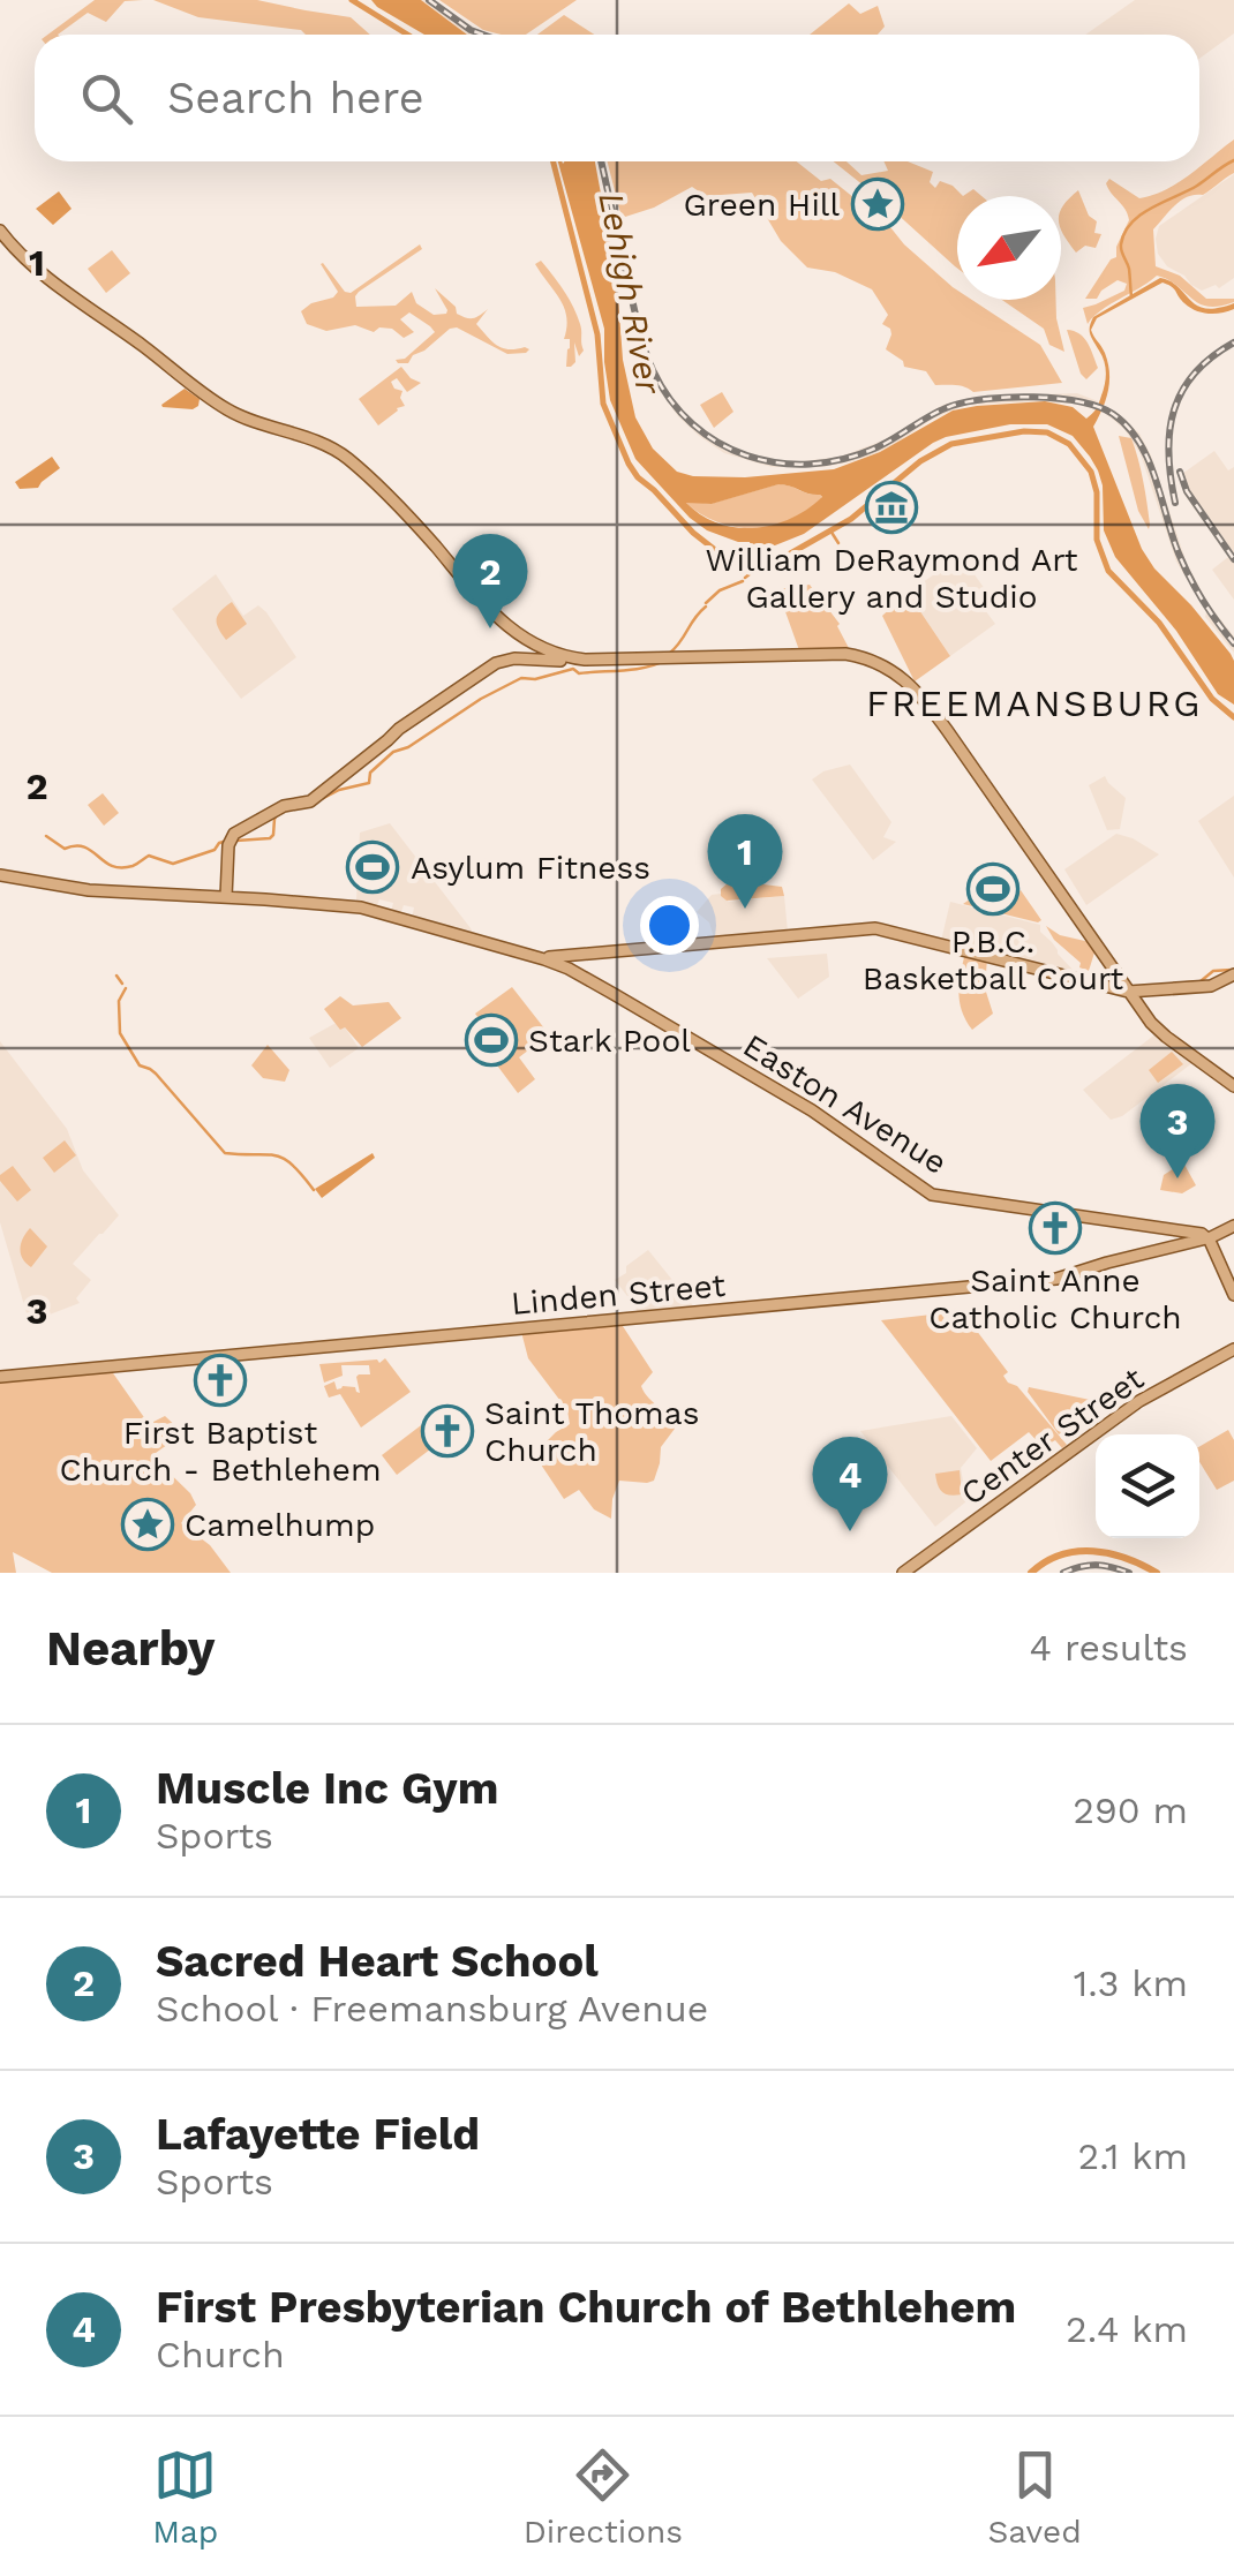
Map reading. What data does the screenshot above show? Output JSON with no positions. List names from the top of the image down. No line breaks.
{"streets":{"main road":["Easton Avenue","Linden Street","Center Street"]},"crossings":[["Easton Avenue","Linden Street"]],"districts":["FREEMANSBURG"],"water":["Lehigh River"],"places":{"place":["Green Hill","Camelhump"],"museum":["William DeRaymond Art Gallery and Studio"],"sports":["Asylum Fitness","P.B.C. Basketball Court","Stark Pool"],"church":["Saint Anne Catholic Church","First Baptist Church - Bethlehem","Saint Thomas Church"]},"north":"bottom left","page":{"search":"Search here","pins":["2","1","3","4"],"heading":["Nearby","4 results"],"list":[{"mark":"1","name":"Muscle Inc Gym","note":"Sports","value":"290 m"},{"mark":"2","name":"Sacred Heart School","note":"School · Freemansburg Avenue","value":"1.3 km"},{"mark":"3","name":"Lafayette Field","note":"Sports","value":"2.1 km"},{"mark":"4","name":"First Presbyterian Church of Bethlehem","note":"Church","value":"2.4 km"}],"nav":["Map","Directions","Saved"]},"grid":{"rows":["1","2","3"]}}
